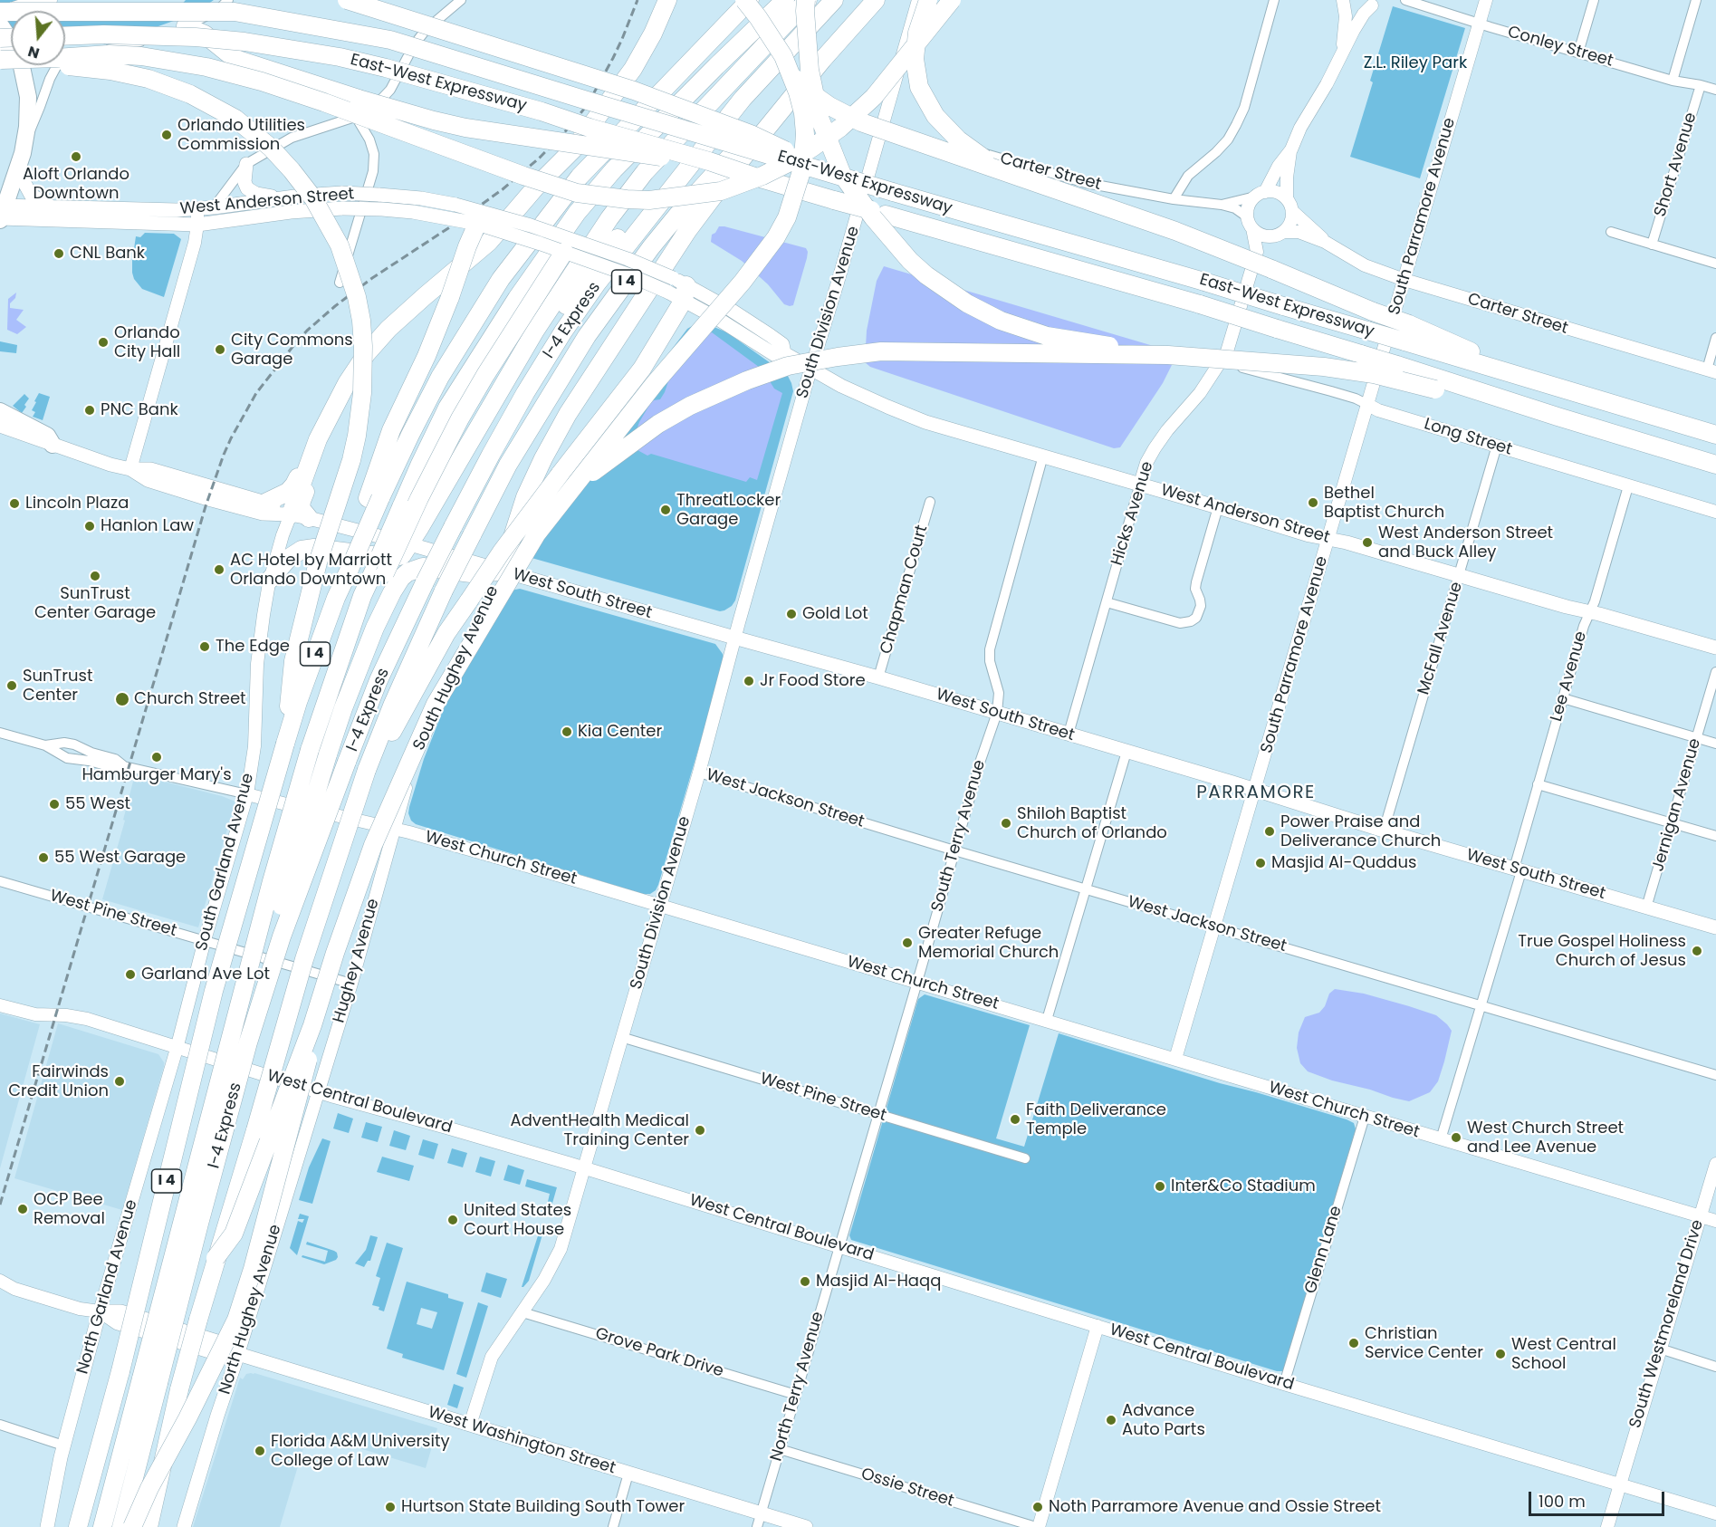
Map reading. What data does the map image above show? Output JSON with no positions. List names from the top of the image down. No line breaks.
{"streets":{"highway":["East-West Expressway","I 4","I-4 Express"],"main road":["West Anderson Street","West South Street","North Garland Avenue","North Hughey Avenue","West Washington Street"],"street":["Conley Street","Short Avenue","Carter Street","South Parramore Avenue","South Division Avenue","Long Street","Hicks Avenue","Chapman Court","McFall Avenue","South Hughey Avenue","Lee Avenue","West Jackson Street","Jernigan Avenue","South Terry Avenue","West Church Street","South Garland Avenue","West Pine Street","Hughey Avenue","West Central Boulevard","Glenn Lane","South Westmoreland Drive","Grove Park Drive","North Terry Avenue","Ossie Street"]},"crossings":[["Conley Street","Short Avenue"],["Conley Street","South Parramore Avenue"],["Carter Street","South Parramore Avenue"],["Carter Street","South Division Avenue"],["Carter Street","Hicks Avenue"],["West Anderson Street","South Parramore Avenue"],["West Anderson Street","South Division Avenue"],["West Anderson Street","Hicks Avenue"],["West Anderson Street","McFall Avenue"],["West Anderson Street","Lee Avenue"],["West Anderson Street","South Terry Avenue"],["South Parramore Avenue","Long Street"],["South Parramore Avenue","West South Street"],["South Parramore Avenue","West Jackson Street"],["South Parramore Avenue","West Church Street"],["South Division Avenue","West South Street"],["South Division Avenue","West Jackson Street"],["South Division Avenue","West Church Street"],["South Division Avenue","West Pine Street"],["South Division Avenue","West Central Boulevard"],["South Division Avenue","Grove Park Drive"],["South Division Avenue","West Washington Street"],["Long Street","Hicks Avenue"],["Long Street","McFall Avenue"],["Long Street","Lee Avenue"],["Hicks Avenue","West South Street"],["Chapman Court","West South Street"],["West South Street","McFall Avenue"],["West South Street","South Hughey Avenue"],["West South Street","Lee Avenue"],["West South Street","Jernigan Avenue"],["West South Street","South Terry Avenue"],["West South Street","South Garland Avenue"],["South Hughey Avenue","West Church Street"],["South Hughey Avenue","Hughey Avenue"],["Lee Avenue","West Jackson Street"],["Lee Avenue","West Church Street"],["West Jackson Street","South Terry Avenue"],["South Terry Avenue","West Church Street"],["South Terry Avenue","West Pine Street"],["South Terry Avenue","West Central Boulevard"],["South Terry Avenue","North Terry Avenue"],["West Church Street","South Garland Avenue"],["West Church Street","Hughey Avenue"],["West Church Street","Glenn Lane"],["West Church Street","South Westmoreland Drive"],["South Garland Avenue","West Pine Street"],["South Garland Avenue","West Central Boulevard"],["South Garland Avenue","North Garland Avenue"],["West Pine Street","Hughey Avenue"],["Hughey Avenue","West Central Boulevard"],["Hughey Avenue","North Hughey Avenue"],["West Central Boulevard","Glenn Lane"],["West Central Boulevard","North Garland Avenue"],["West Central Boulevard","North Hughey Avenue"],["West Central Boulevard","South Westmoreland Drive"],["West Central Boulevard","North Terry Avenue"],["North Garland Avenue","West Washington Street"],["North Hughey Avenue","West Washington Street"],["Grove Park Drive","North Terry Avenue"],["North Terry Avenue","West Washington Street"],["North Terry Avenue","Ossie Street"]],"districts":["PARRAMORE"],"parks":["Z.L. Riley Park"],"places":["Orlando Utilities Commission","Aloft Orlando Downtown","CNL Bank","Orlando City Hall","City Commons Garage","PNC Bank","Bethel Baptist Church","Lincoln Plaza","ThreatLocker Garage","Hanlon Law","West Anderson Street and Buck Alley","AC Hotel by Marriott Orlando Downtown","SunTrust Center Garage","Gold Lot","The Edge","Jr Food Store","SunTrust Center","Church Street","Kia Center","Hamburger Mary's","55 West","Shiloh Baptist Church of Orlando","Power Praise and Deliverance Church","55 West Garage","Masjid Al-Quddus","Greater Refuge Memorial Church","True Gospel Holiness Church of Jesus","Garland Ave Lot","Fairwinds Credit Union","Faith Deliverance Temple","AdventHealth Medical Training Center","West Church Street and Lee Avenue","Inter&Co Stadium","OCP Bee Removal","United States Court House","Masjid Al-Haqq","Christian Service Center","West Central School","Advance Auto Parts","Florida A&M University College of Law","Hurtson State Building South Tower","Noth Parramore Avenue and Ossie Street"],"scale_bar":"100 m","north":"bottom"}
